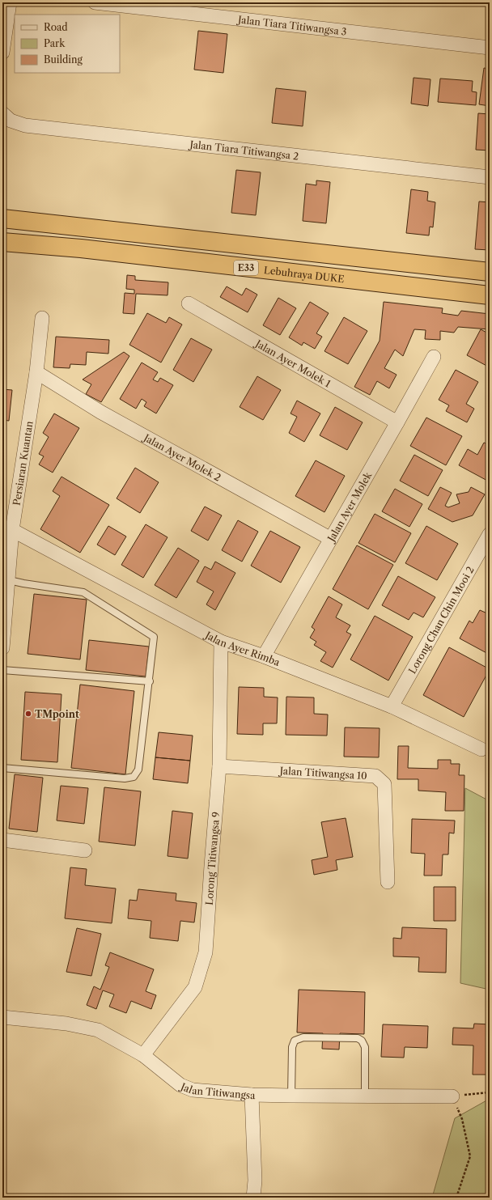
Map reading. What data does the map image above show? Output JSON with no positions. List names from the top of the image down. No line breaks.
{"streets":{"highway":["E33","Lebuhraya DUKE"],"street":["Jalan Tiara Titiwangsa 3","Jalan Tiara Titiwangsa 2","Jalan Ayer Molek 1","Jalan Ayer Molek 2","Persiaran Kuantan","Jalan Ayer Molek","Lorong Chan Chin Mooi 2","Jalan Ayer Rimba","Jalan Titiwangsa 10","Lorong Titiwangsa 9","Jalan Titiwangsa"]},"crossings":[["Jalan Ayer Molek 1","Jalan Ayer Molek"],["Jalan Ayer Molek 2","Persiaran Kuantan"],["Jalan Ayer Molek 2","Jalan Ayer Molek"],["Persiaran Kuantan","Jalan Ayer Rimba"],["Jalan Ayer Molek","Jalan Ayer Rimba"],["Lorong Chan Chin Mooi 2","Jalan Ayer Rimba"],["Jalan Ayer Rimba","Lorong Titiwangsa 9"],["Jalan Titiwangsa 10","Lorong Titiwangsa 9"],["Lorong Titiwangsa 9","Jalan Titiwangsa"]],"places":["TMpoint"],"legend":["Road","Park","Building"]}
